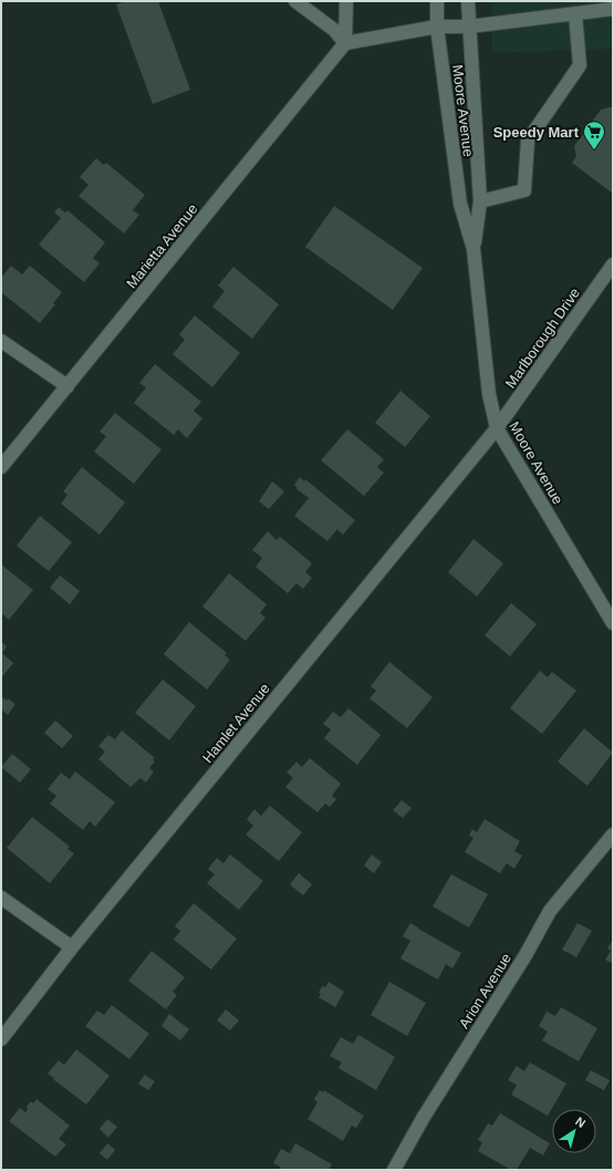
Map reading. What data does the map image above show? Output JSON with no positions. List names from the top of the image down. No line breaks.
{"streets":{"street":["Moore Avenue","Marietta Avenue","Marlborough Drive","Hamlet Avenue","Arion Avenue"]},"crossings":[["Moore Avenue","Marlborough Drive"],["Moore Avenue","Hamlet Avenue"],["Marlborough Drive","Hamlet Avenue"]],"places":{"supermarket":["Speedy Mart"]},"north":"top right"}
